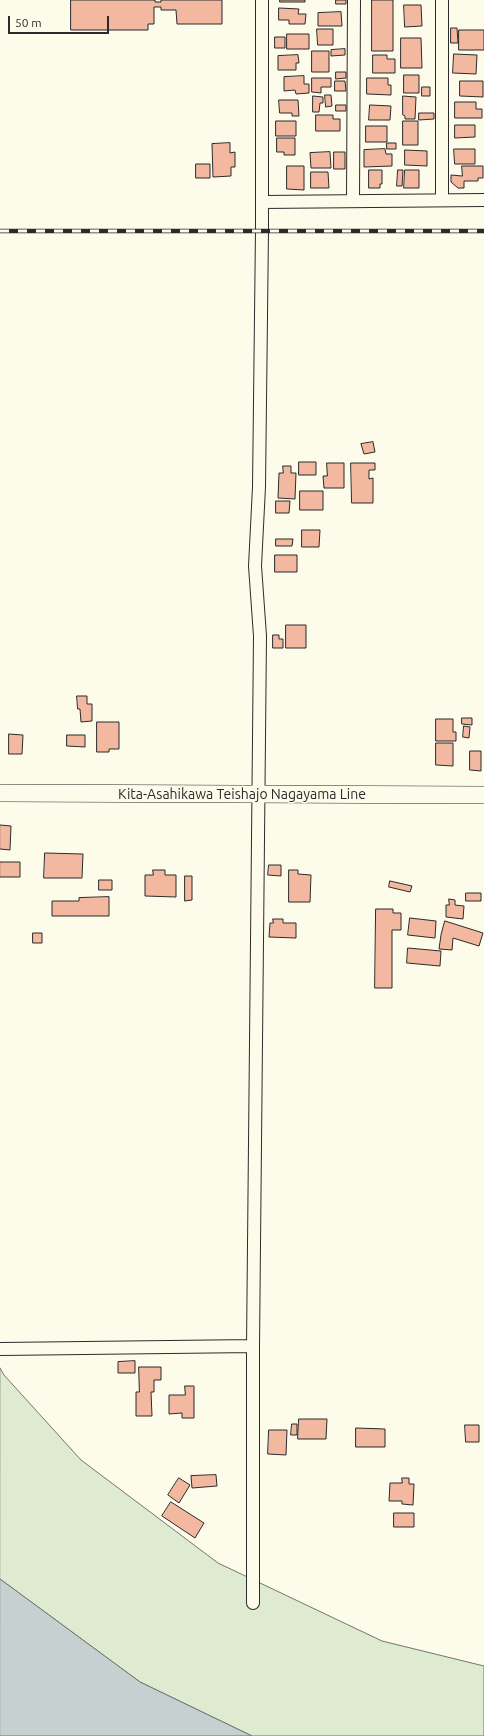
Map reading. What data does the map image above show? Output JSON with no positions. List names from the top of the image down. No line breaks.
{"streets":{"main road":["Kita-Asahikawa Teishajo Nagayama Line"]},"scale_bar":"50 m"}
